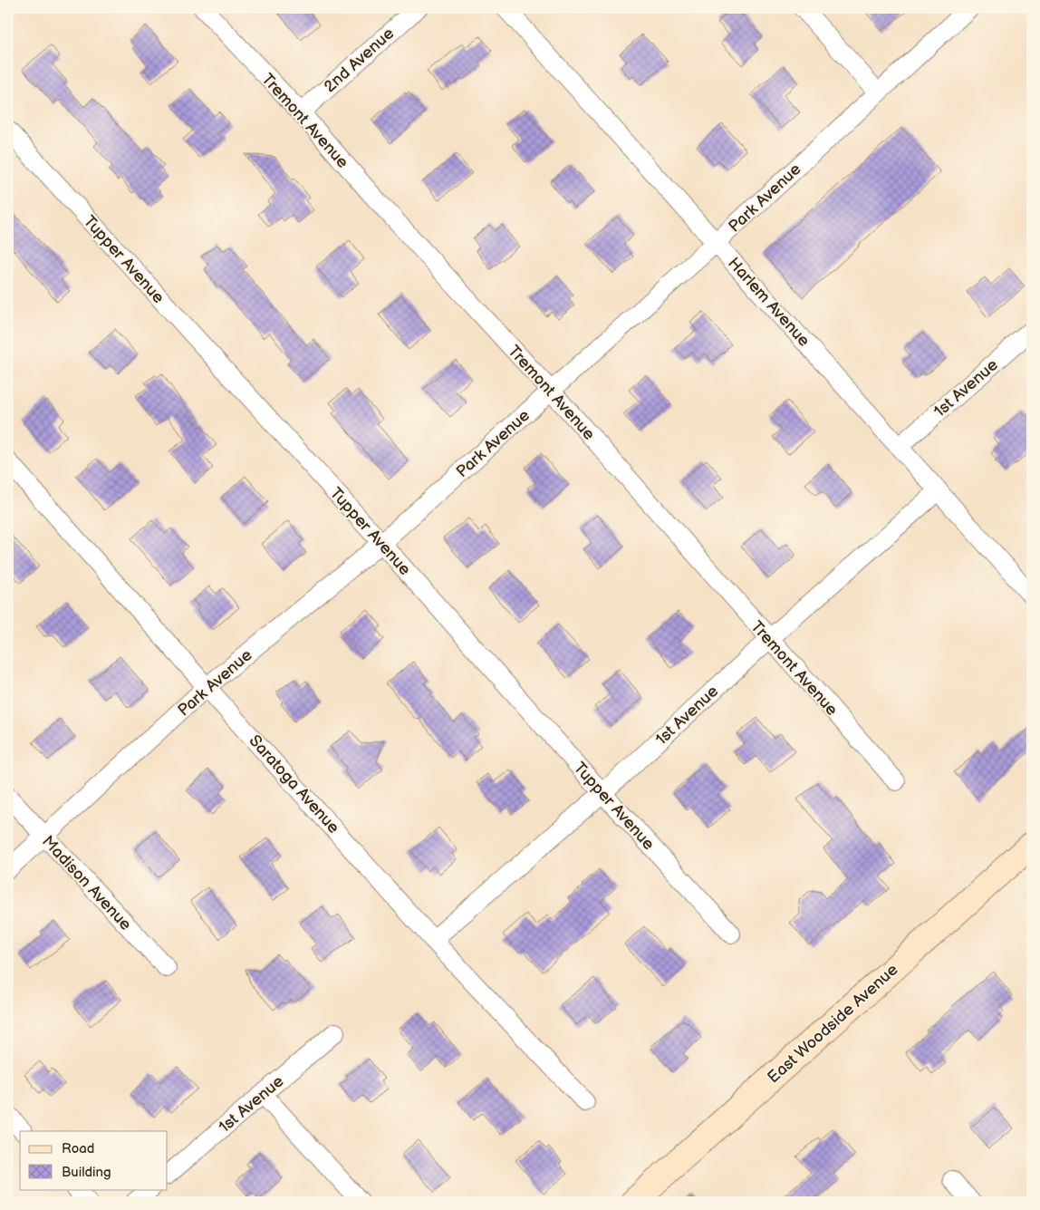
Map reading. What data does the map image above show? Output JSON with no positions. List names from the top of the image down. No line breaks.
{"streets":{"main road":["East Woodside Avenue"],"street":["2nd Avenue","Tremont Avenue","Park Avenue","Tupper Avenue","Harlem Avenue","1st Avenue","Saratoga Avenue","Madison Avenue"]},"crossings":[["2nd Avenue","Tremont Avenue"],["Tremont Avenue","Park Avenue"],["Tremont Avenue","1st Avenue"],["Park Avenue","Tupper Avenue"],["Park Avenue","Harlem Avenue"],["Park Avenue","Saratoga Avenue"],["Park Avenue","Madison Avenue"],["Tupper Avenue","1st Avenue"],["Harlem Avenue","1st Avenue"],["1st Avenue","Saratoga Avenue"]],"legend":["Road","Building"]}
